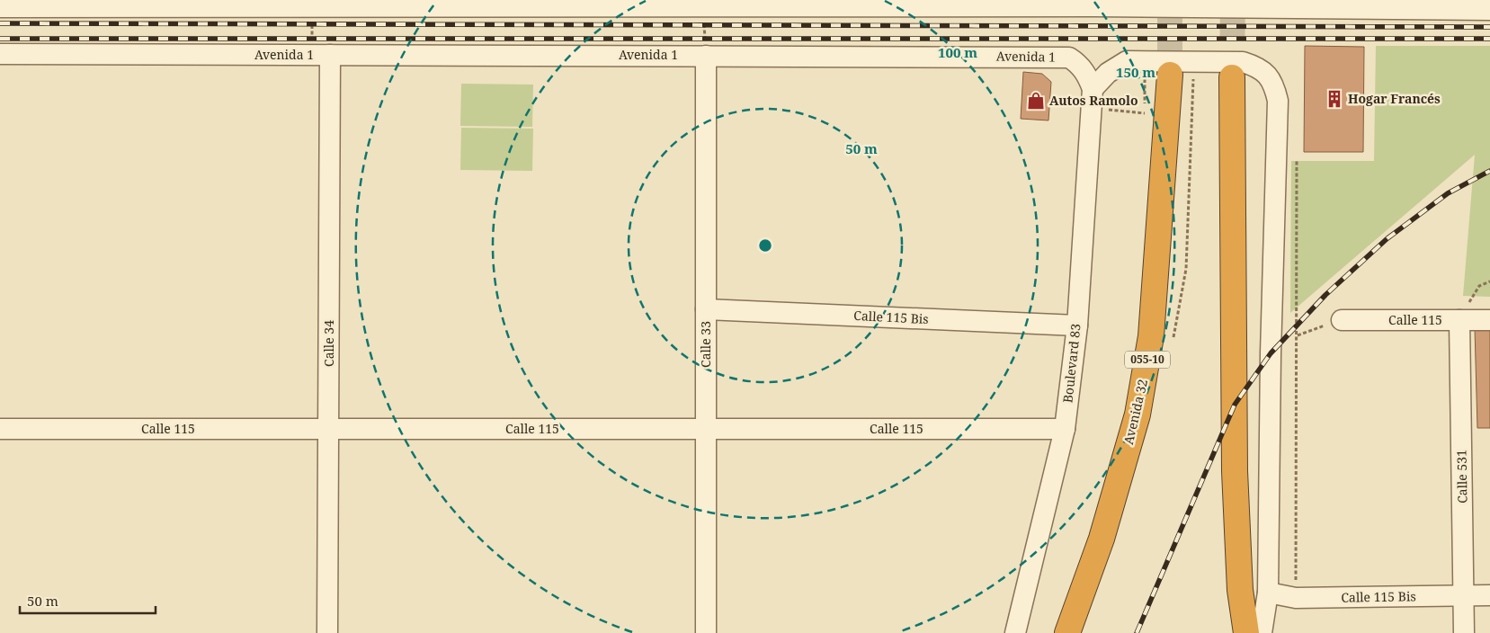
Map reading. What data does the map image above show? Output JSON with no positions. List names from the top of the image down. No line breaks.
{"streets":{"highway":["055-10","Avenida 32"],"street":["Avenida 1","Calle 115 Bis","Calle 115","Calle 34","Calle 33","Boulevard 83","Calle 531"]},"crossings":[["Avenida 1","Calle 34"],["Avenida 1","Calle 33"],["Avenida 1","Boulevard 83"],["Calle 115 Bis","Calle 33"],["Calle 115 Bis","Boulevard 83"],["Calle 115 Bis","Calle 531"],["Calle 115","Calle 34"],["Calle 115","Calle 33"],["Calle 115","Boulevard 83"],["Calle 115","Calle 531"]],"places":{"building":["Hogar Francés"],"shop":["Autos Ramolo"]},"scale_bar":"50 m","rings":["100 m","150 m","50 m"]}
